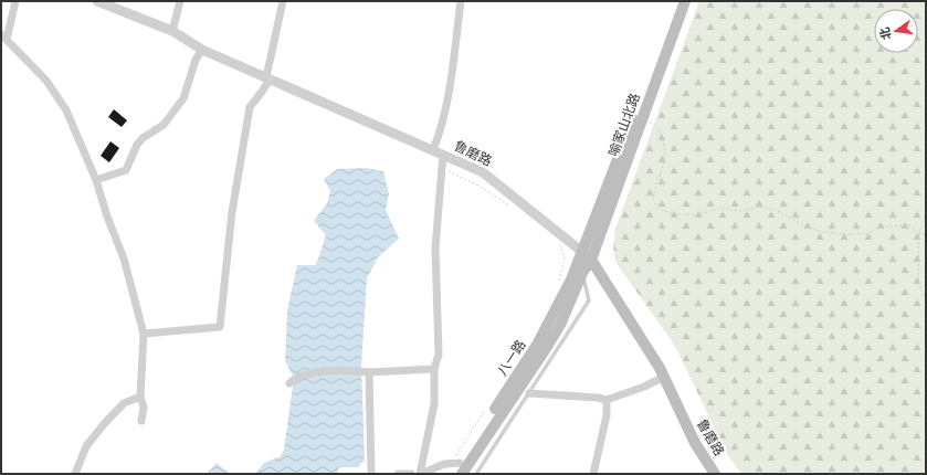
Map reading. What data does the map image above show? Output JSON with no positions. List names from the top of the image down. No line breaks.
{"streets":{"main road":["喻家山北路","鲁磨路","八一路"]},"crossings":[["喻家山北路","鲁磨路"],["喻家山北路","八一路"],["鲁磨路","八一路"]],"north":"left"}
